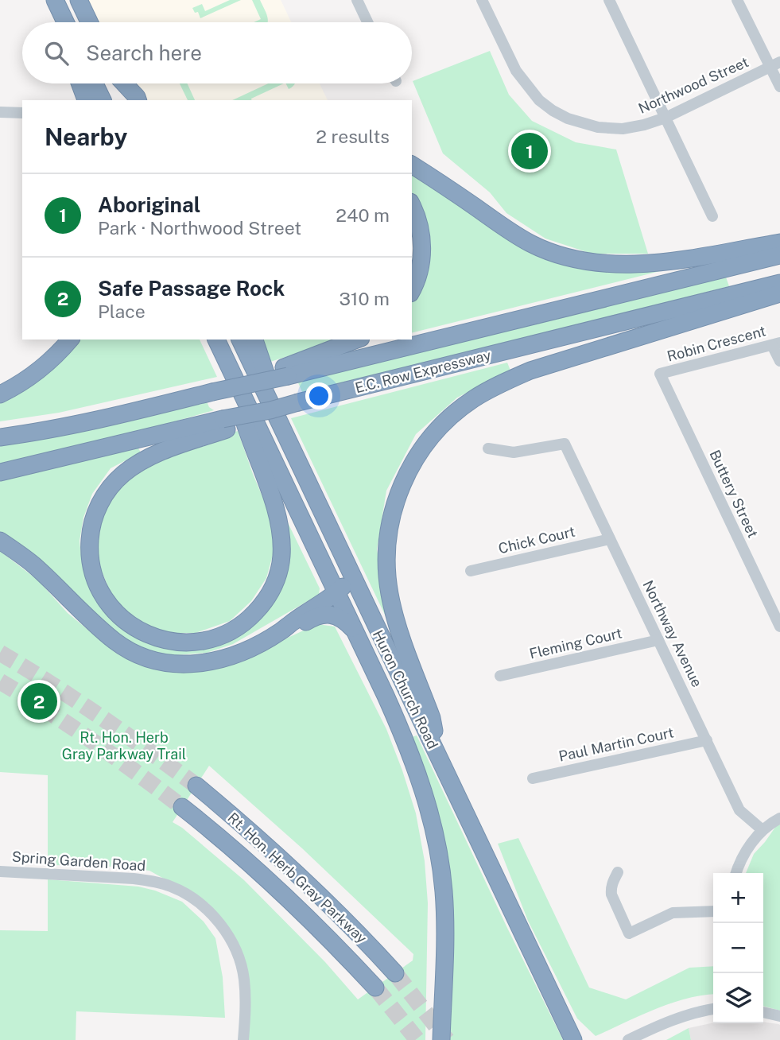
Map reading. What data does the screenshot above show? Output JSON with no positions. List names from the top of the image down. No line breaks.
{"streets":{"highway":["E.C. Row Expressway","Huron Church Road","Rt. Hon. Herb Gray Parkway"],"street":["Northwood Street","Robin Crescent","Buttery Street","Chick Court","Northway Avenue","Fleming Court","Paul Martin Court","Spring Garden Road"]},"crossings":[["Robin Crescent","Buttery Street"],["E.C. Row Expressway","Huron Church Road"],["Chick Court","Northway Avenue"],["Northway Avenue","Fleming Court"],["Northway Avenue","Paul Martin Court"]],"parks":["Rt. Hon. Herb Gray Parkway Trail"],"page":{"search":"Search here","heading":["Nearby","2 results"],"pins":["1","2"],"list":[{"mark":"1","name":"Aboriginal","note":"Park · Northwood Street","value":"240 m"},{"mark":"2","name":"Safe Passage Rock","note":"Place","value":"310 m"}],"map_buttons":["+","−"]}}
